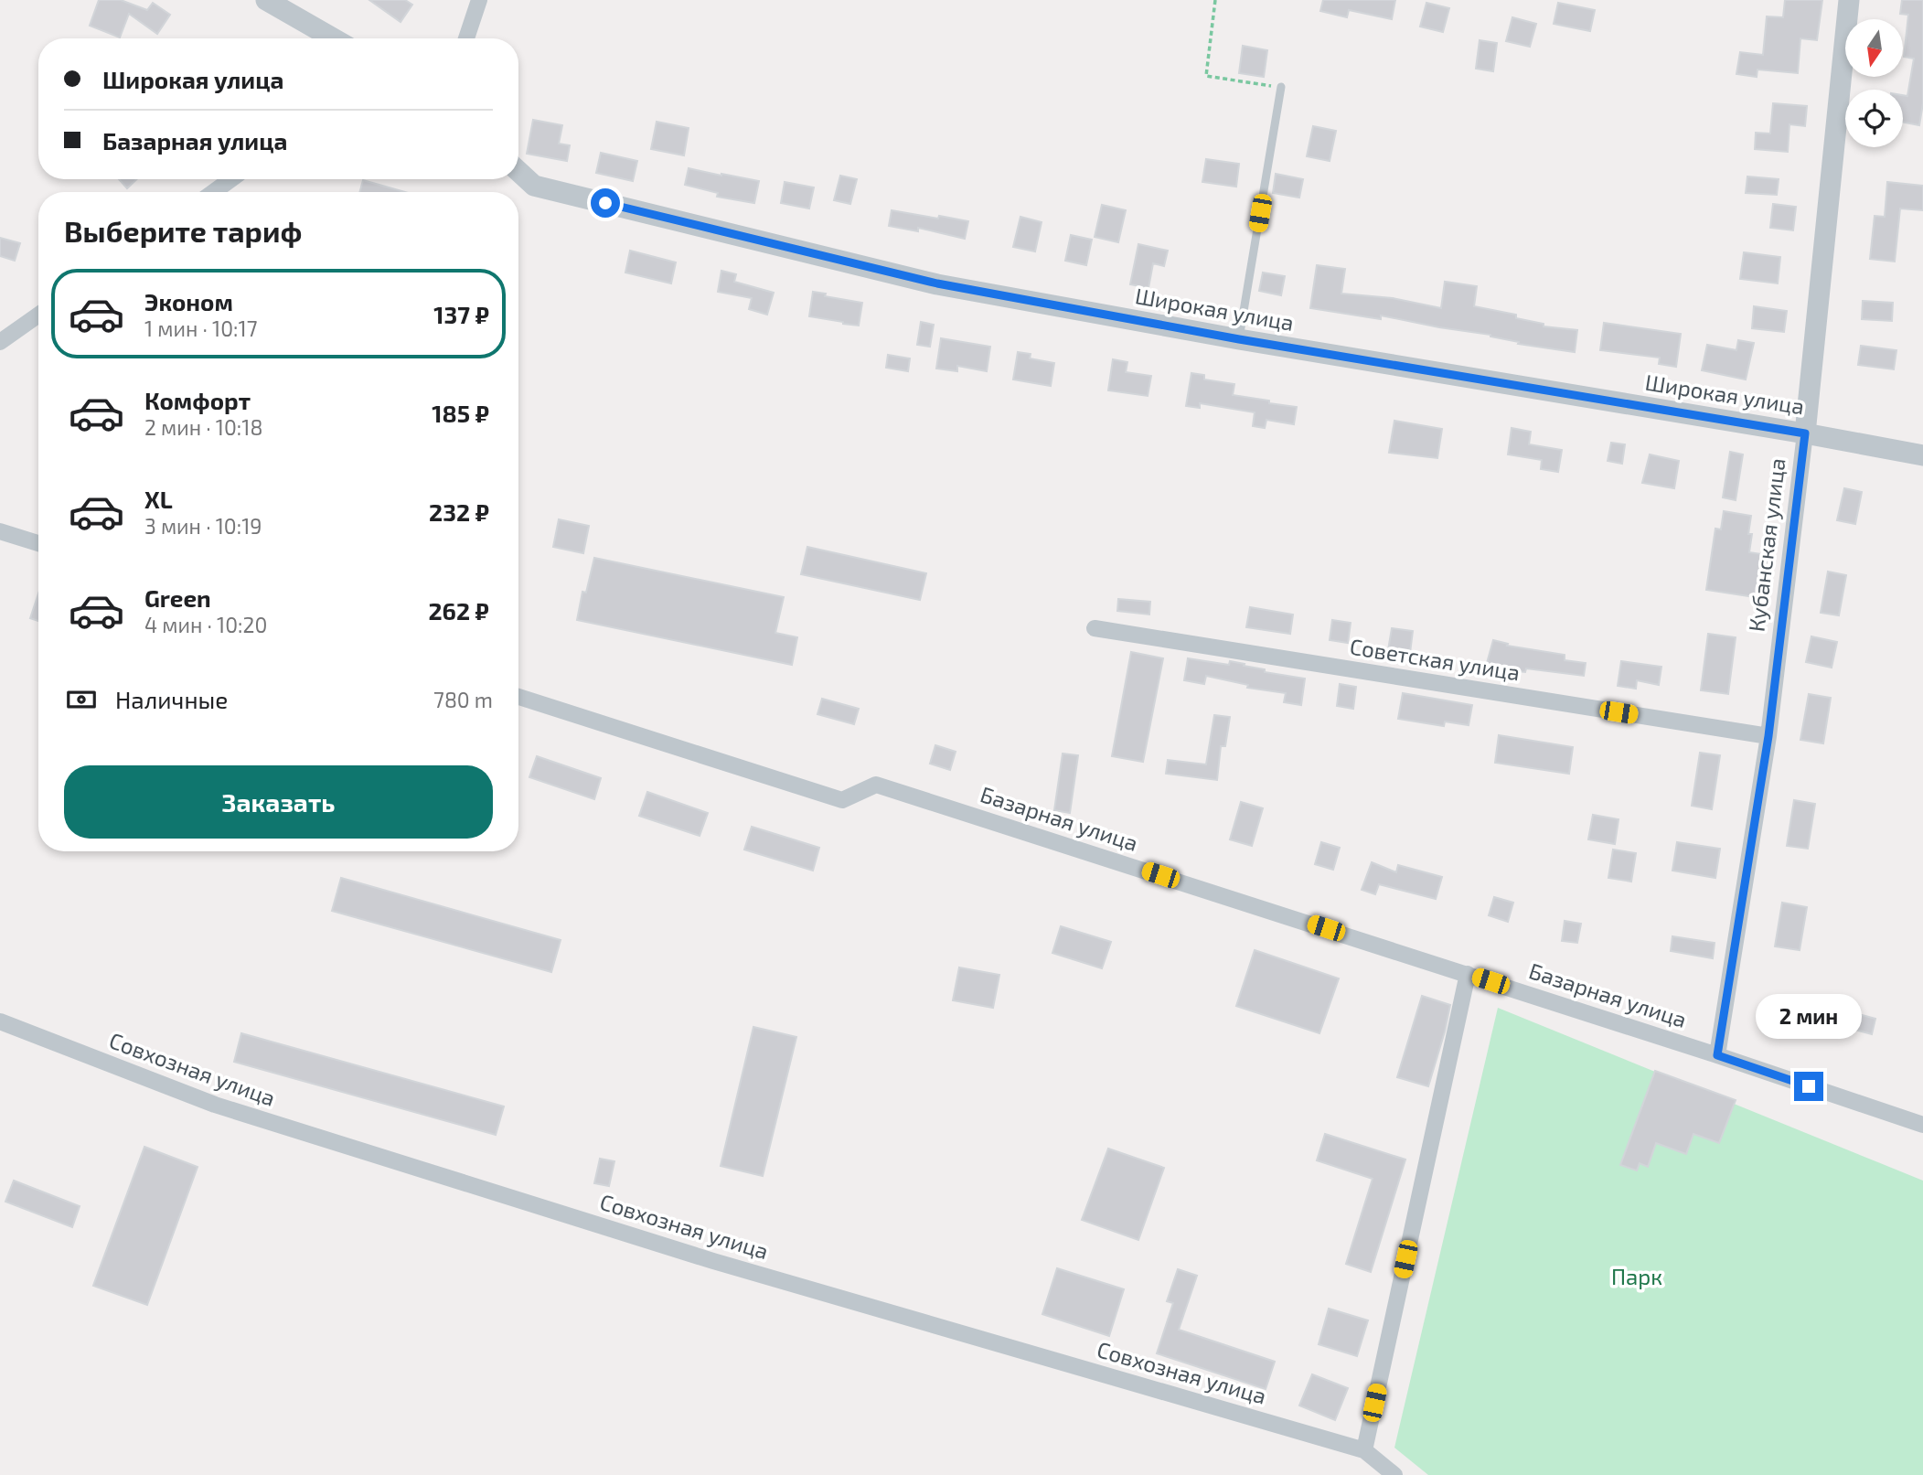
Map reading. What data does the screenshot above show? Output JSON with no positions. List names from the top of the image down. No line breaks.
{"streets":{"street":["Широкая улица","Кубанская улица","Советская улица","Базарная улица","Совхозная улица"]},"crossings":[["Широкая улица","Кубанская улица"],["Кубанская улица","Советская улица"],["Кубанская улица","Базарная улица"]],"parks":["Парк"],"north":"bottom","page":{"banner":["Широкая улица","Базарная улица"],"heading":"Выберите тариф","list":[{"name":"Эконом","note":"1 мин · 10:17","value":"137 ₽"},{"name":"Комфорт","note":"2 мин · 10:18","value":"185 ₽"},{"name":"XL","note":"3 мин · 10:19","value":"232 ₽"},{"name":"Green","note":"4 мин · 10:20","value":"262 ₽"}],"pay":["Наличные","780 m"],"buttons":"Заказать","bubble":"2 мин"}}
